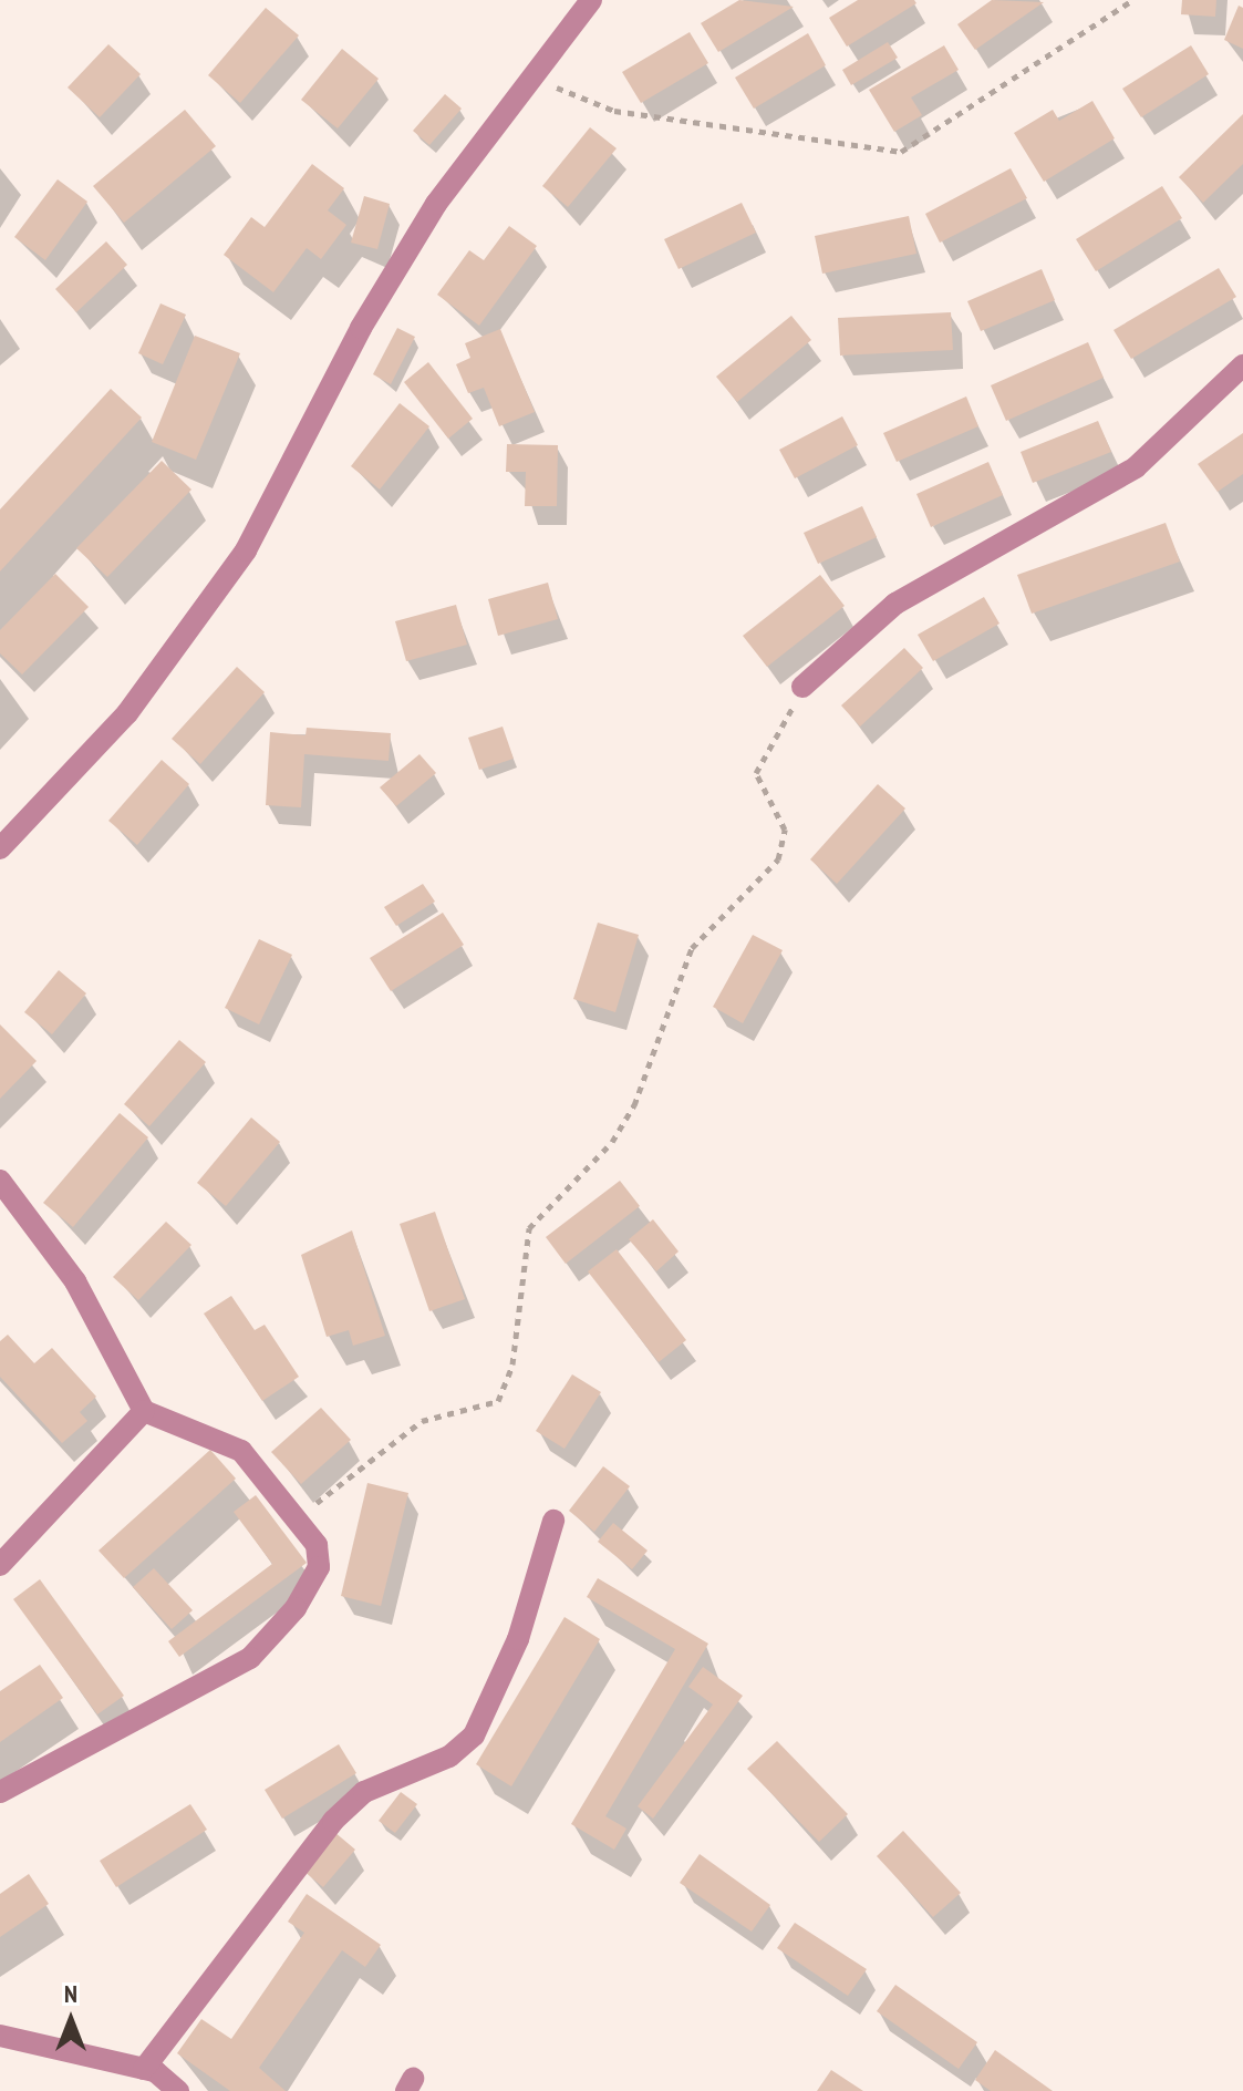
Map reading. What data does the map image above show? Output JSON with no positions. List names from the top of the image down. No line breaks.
{"north":"top"}
